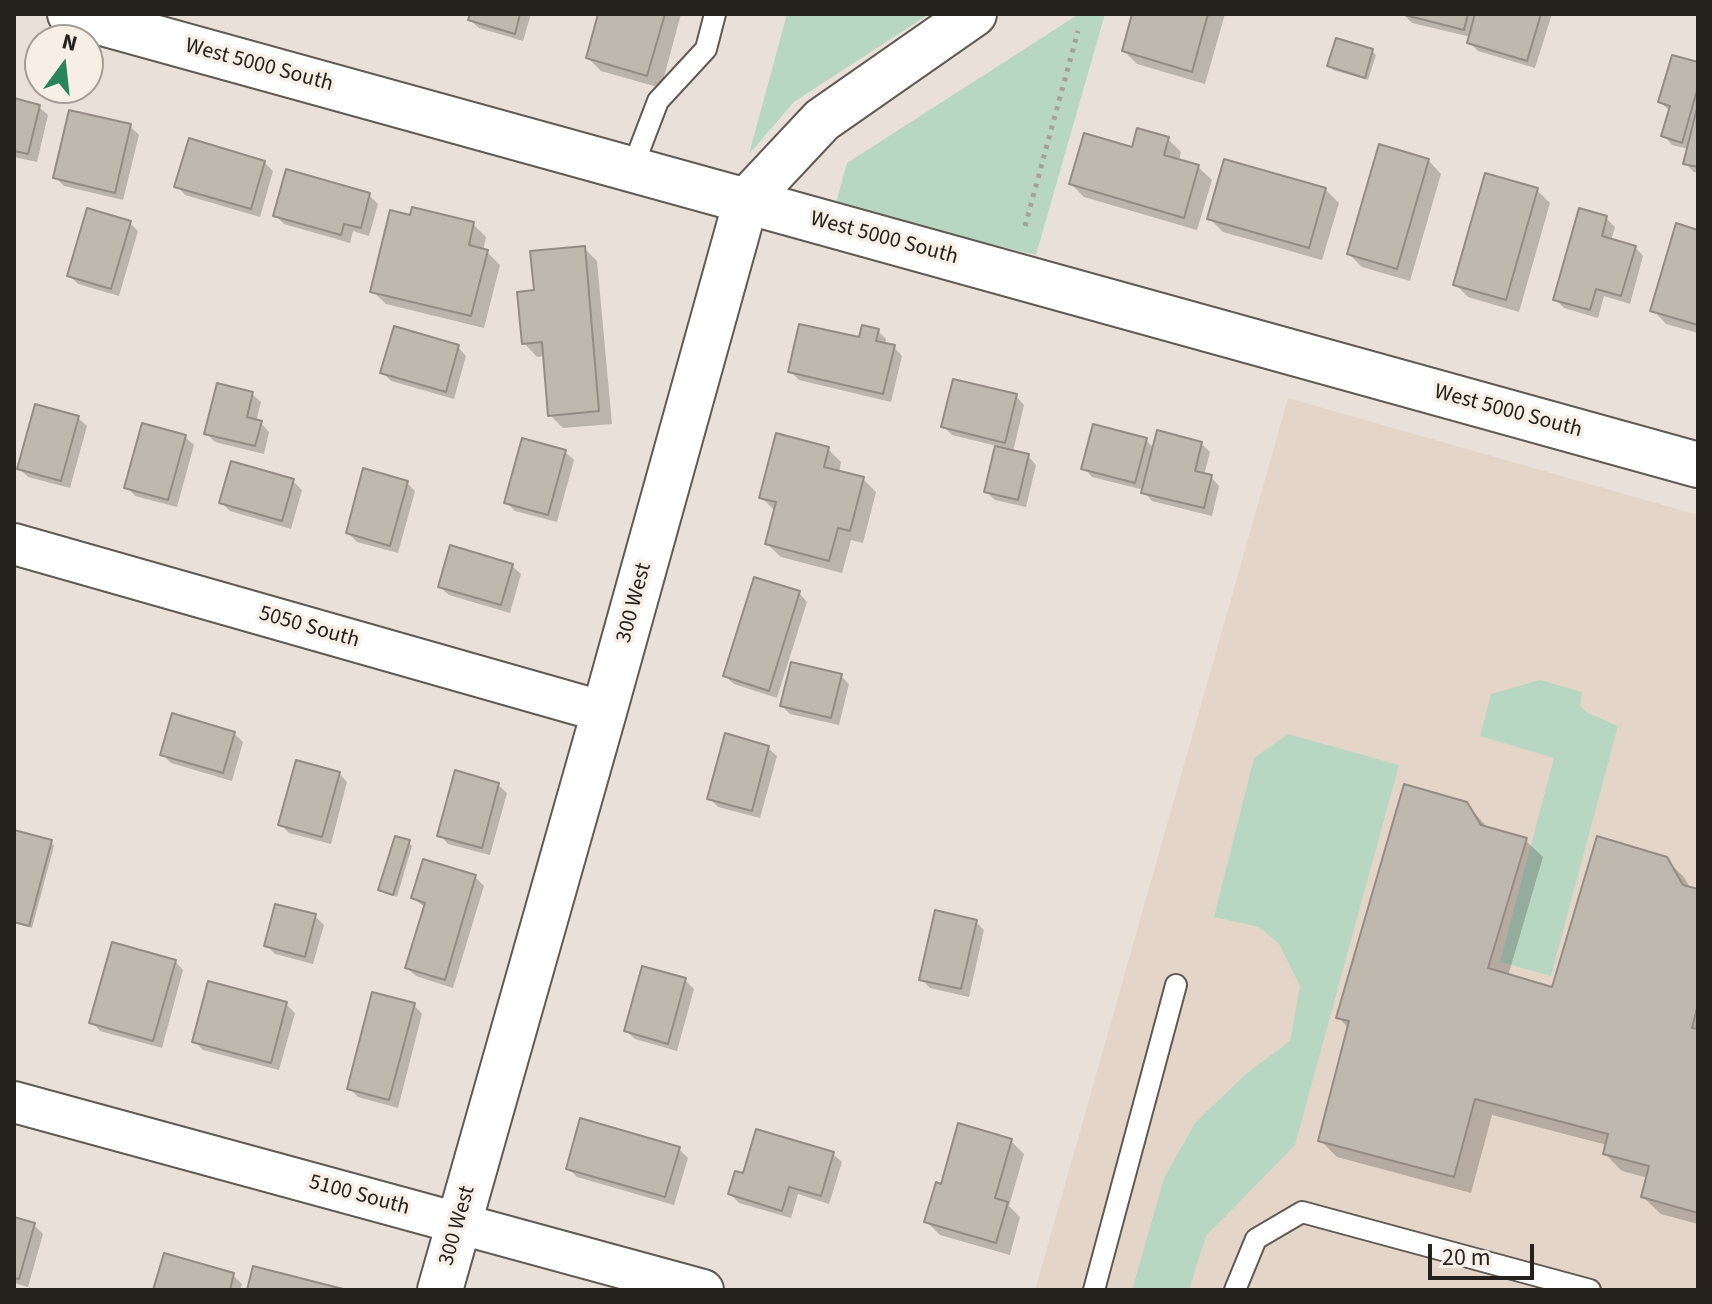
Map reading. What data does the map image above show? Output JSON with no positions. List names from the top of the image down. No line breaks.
{"streets":{"main road":["West 5000 South","300 West"],"street":["5050 South","5100 South"]},"crossings":[["West 5000 South","300 West"],["300 West","5050 South"],["300 West","5100 South"]],"scale_bar":"20 m","north":"top"}
